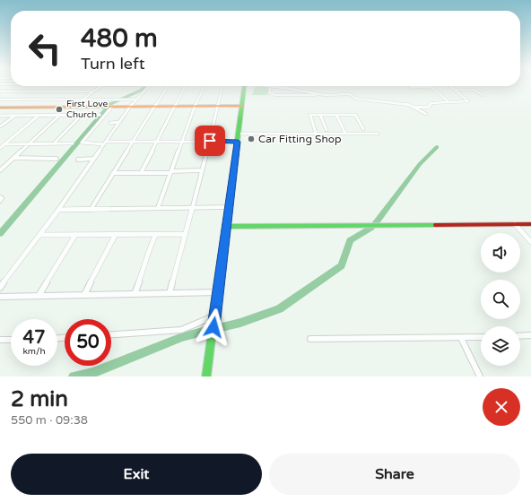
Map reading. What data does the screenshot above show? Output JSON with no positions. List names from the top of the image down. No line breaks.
{"places":["First Love Church","Car Fitting Shop"],"page":{"turn":["480 m","Turn left"],"speed":"47 km/h","limit":"50","heading":["2 min","550 m · 09:38"],"buttons":["Exit","Share"]}}
